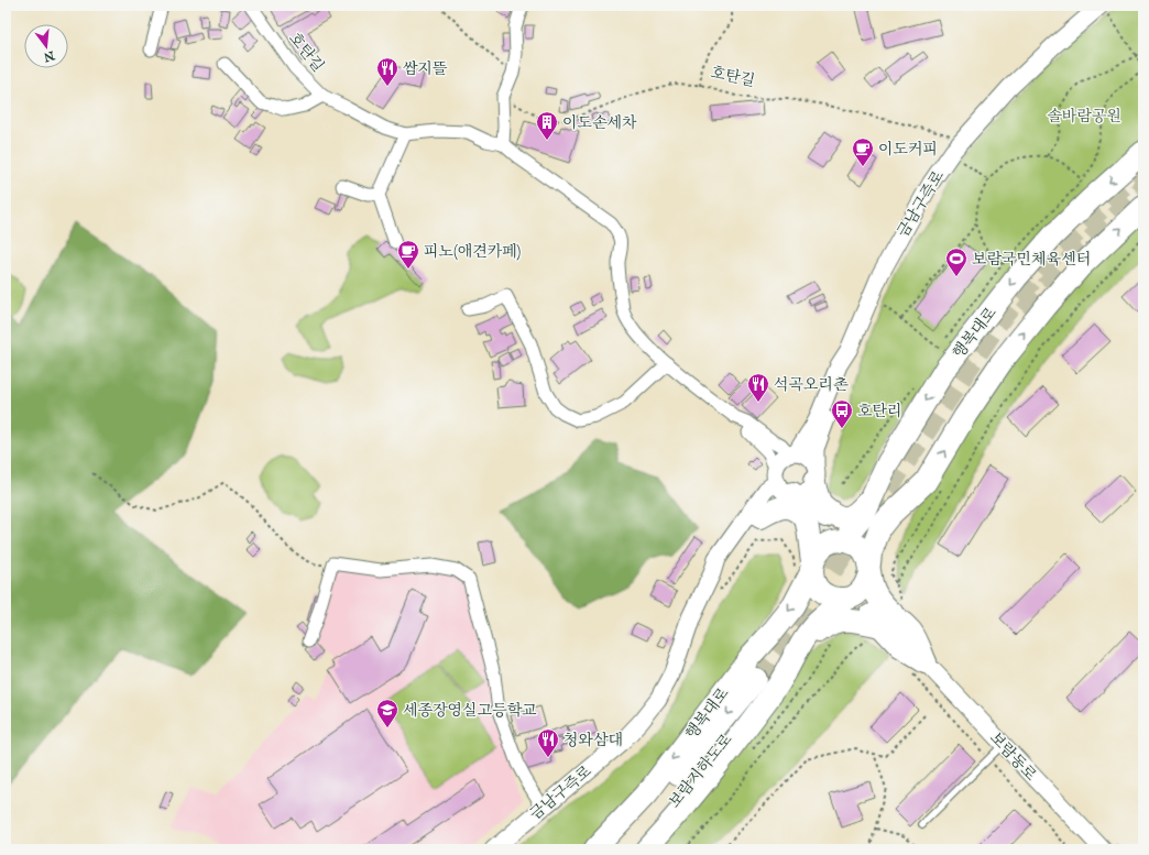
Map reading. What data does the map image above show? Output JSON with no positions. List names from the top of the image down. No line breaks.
{"streets":{"highway":["행복대로","보람지하도로"],"main road":["금남구즉로","보람동로"],"street":["호탄길"]},"crossings":[["호탄길","금남구즉로"]],"parks":["솔바람공원"],"places":{"restaurant":["쌈지뜰","석곡오리촌","청와삼대"],"building":["이도손세차"],"cafe":["이도커피","피노(애견카페)"],"sports":["보람국민체육센터"],"bus stop":["호탄리"],"school or university":["세종장영실고등학교"]},"north":"bottom"}
